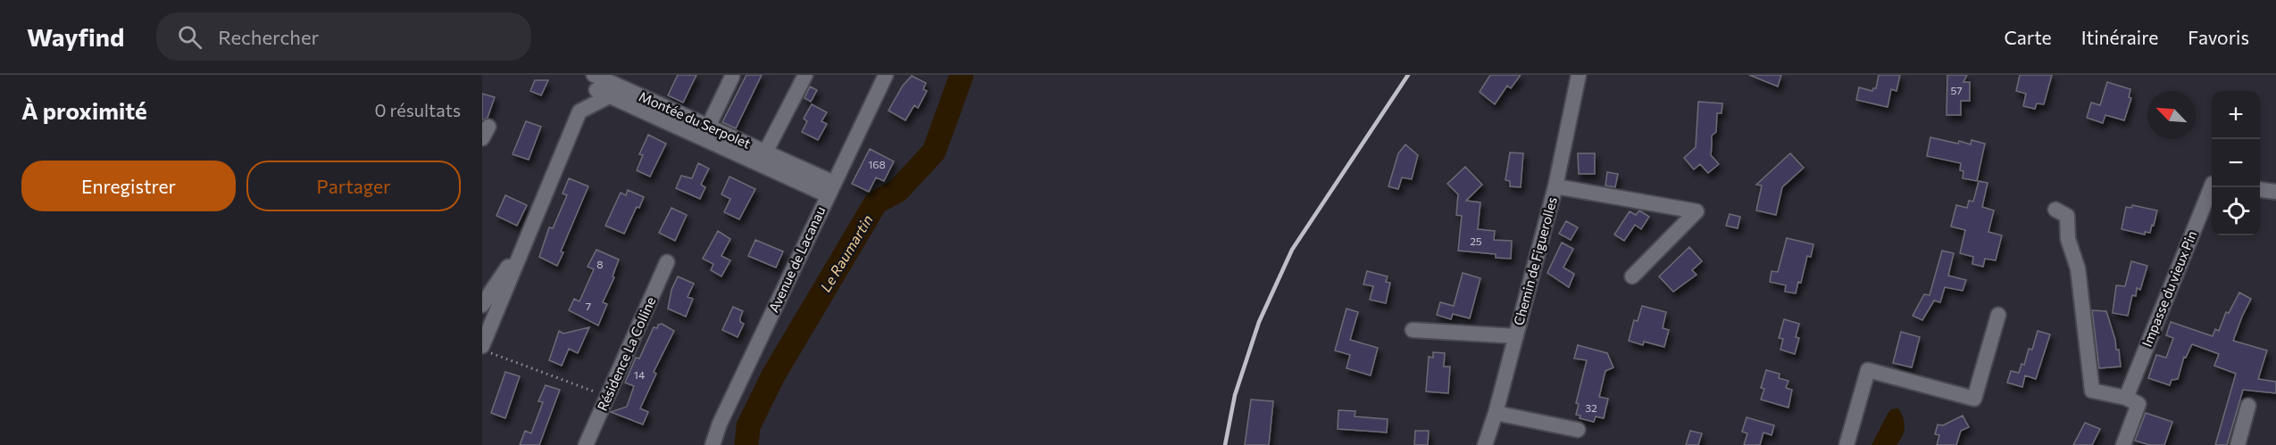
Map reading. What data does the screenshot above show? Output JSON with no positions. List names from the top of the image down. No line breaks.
{"streets":{"street":["Montée du Serpolet","Avenue de Lacanau","Chemin de Figuerolles","Impasse du vieux Pin","Résidence La Colline"]},"crossings":[["Montée du Serpolet","Avenue de Lacanau"]],"water":["Le Raumartin"],"house_numbers":["57","168","25","8","7","14","32"],"north":"top left","page":{"header":"Wayfind","search":"Rechercher","nav":["Carte","Itinéraire","Favoris"],"heading":["À proximité","0 résultats"],"map_buttons":["+","−"],"buttons":["Enregistrer","Partager"]}}
